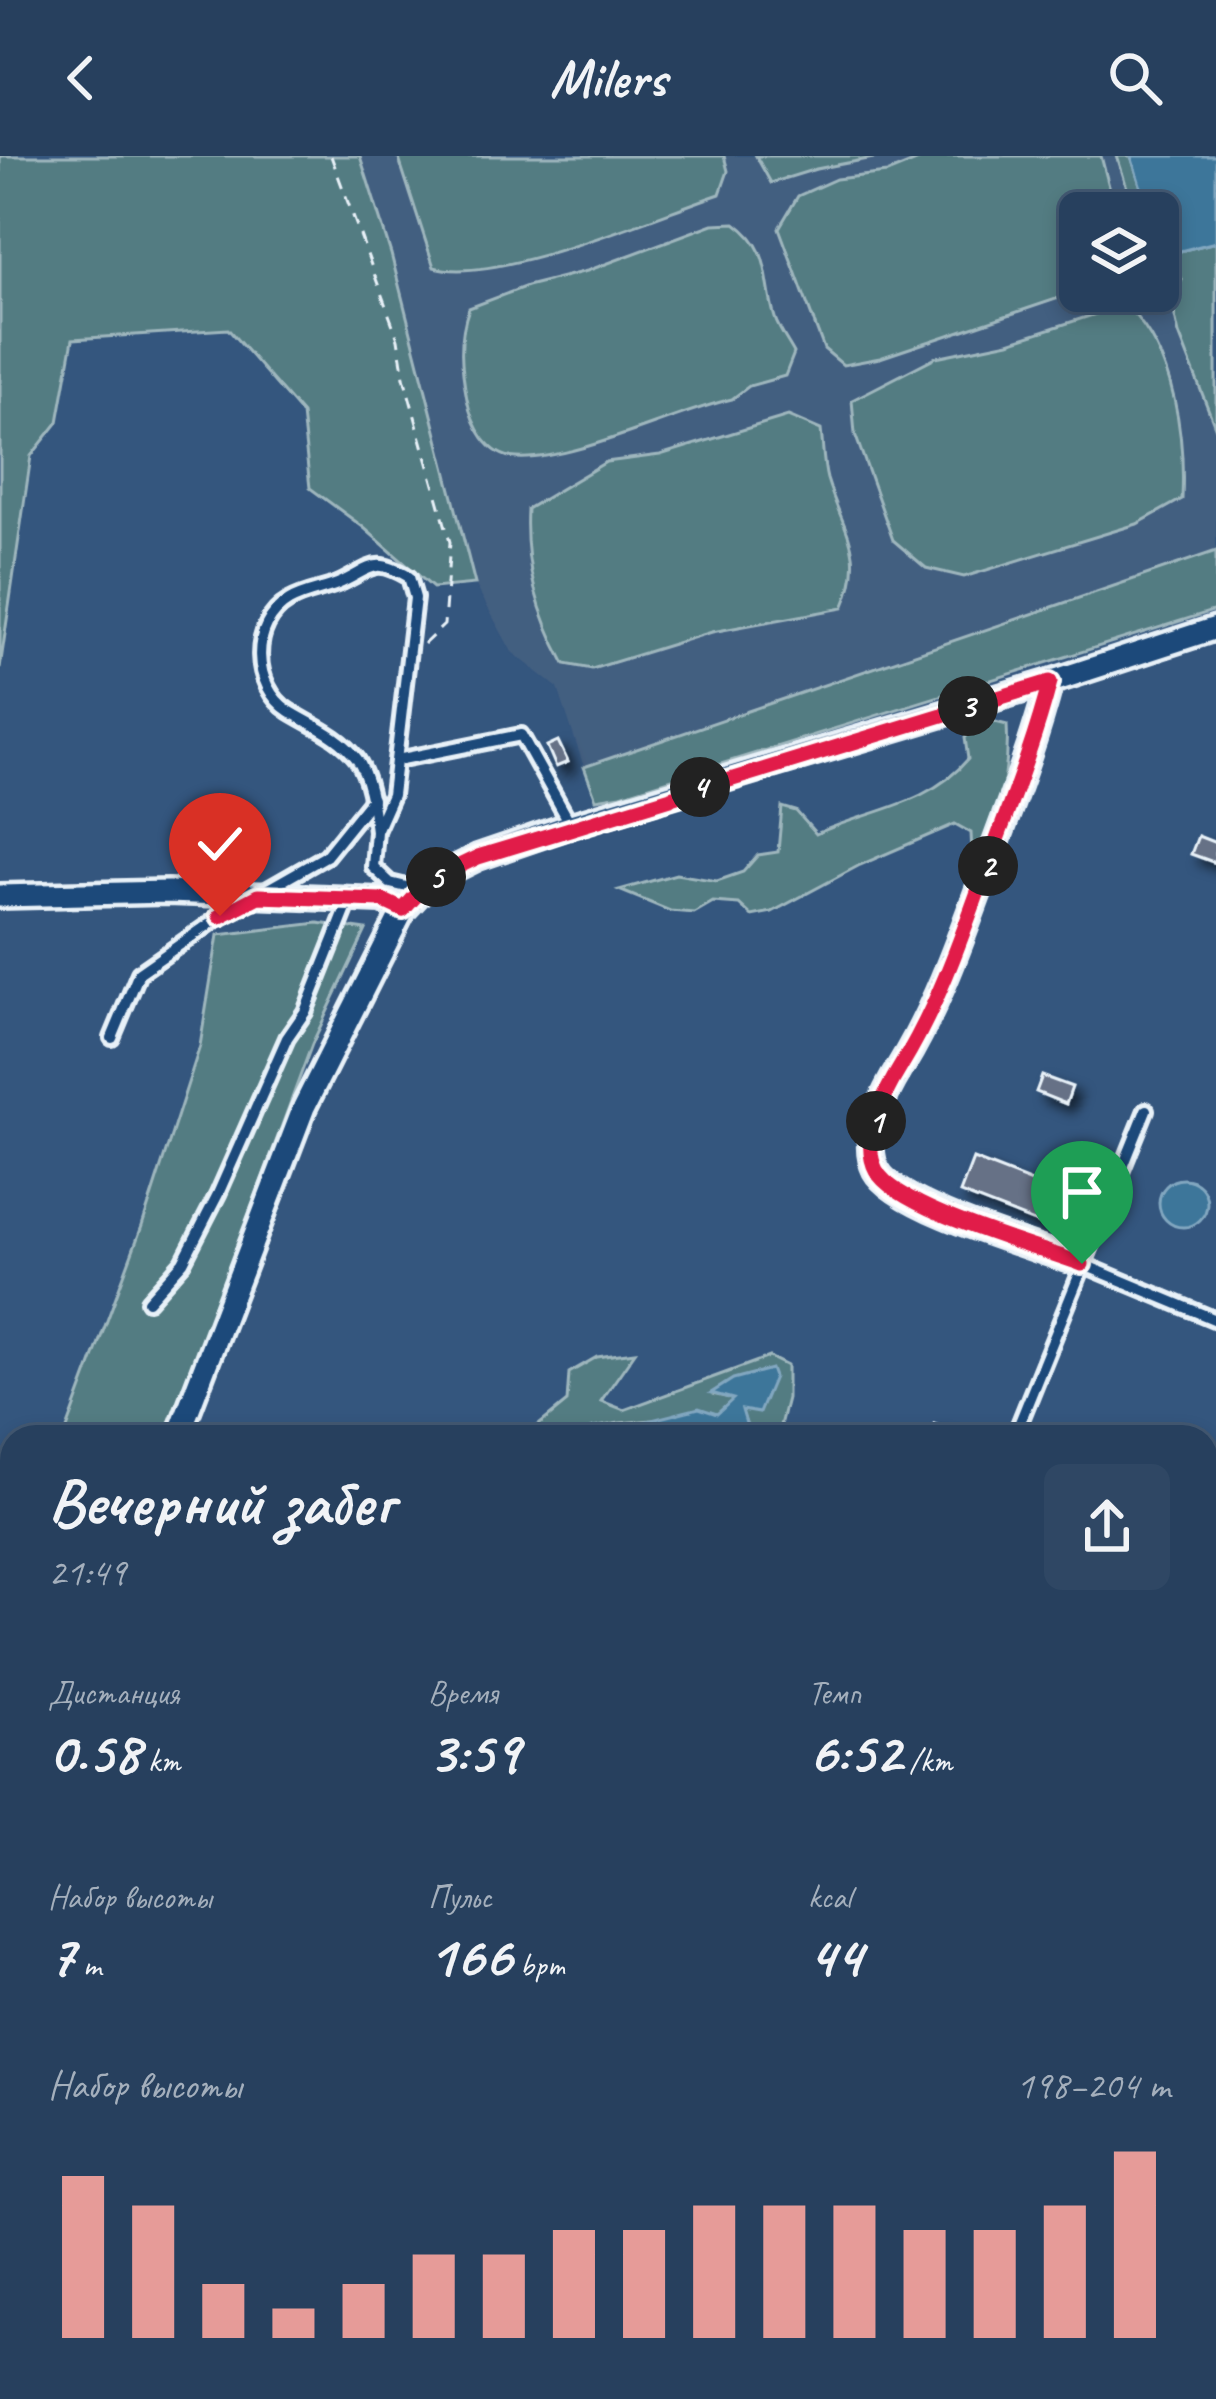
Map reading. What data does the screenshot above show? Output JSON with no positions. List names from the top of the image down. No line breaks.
{"page":{"header":"Milers","pins":["3","4","2","5","1"],"heading":["Вечерний забег","21:49"],"stats":[["Дистанция","0.58 km"],["Время","3:59"],["Темп","6:52 /km"],["Набор высоты","7 m"],["Пульс","166 bpm"],["kcal","44"]],"chart":["Набор высоты","198–204 m"]}}
